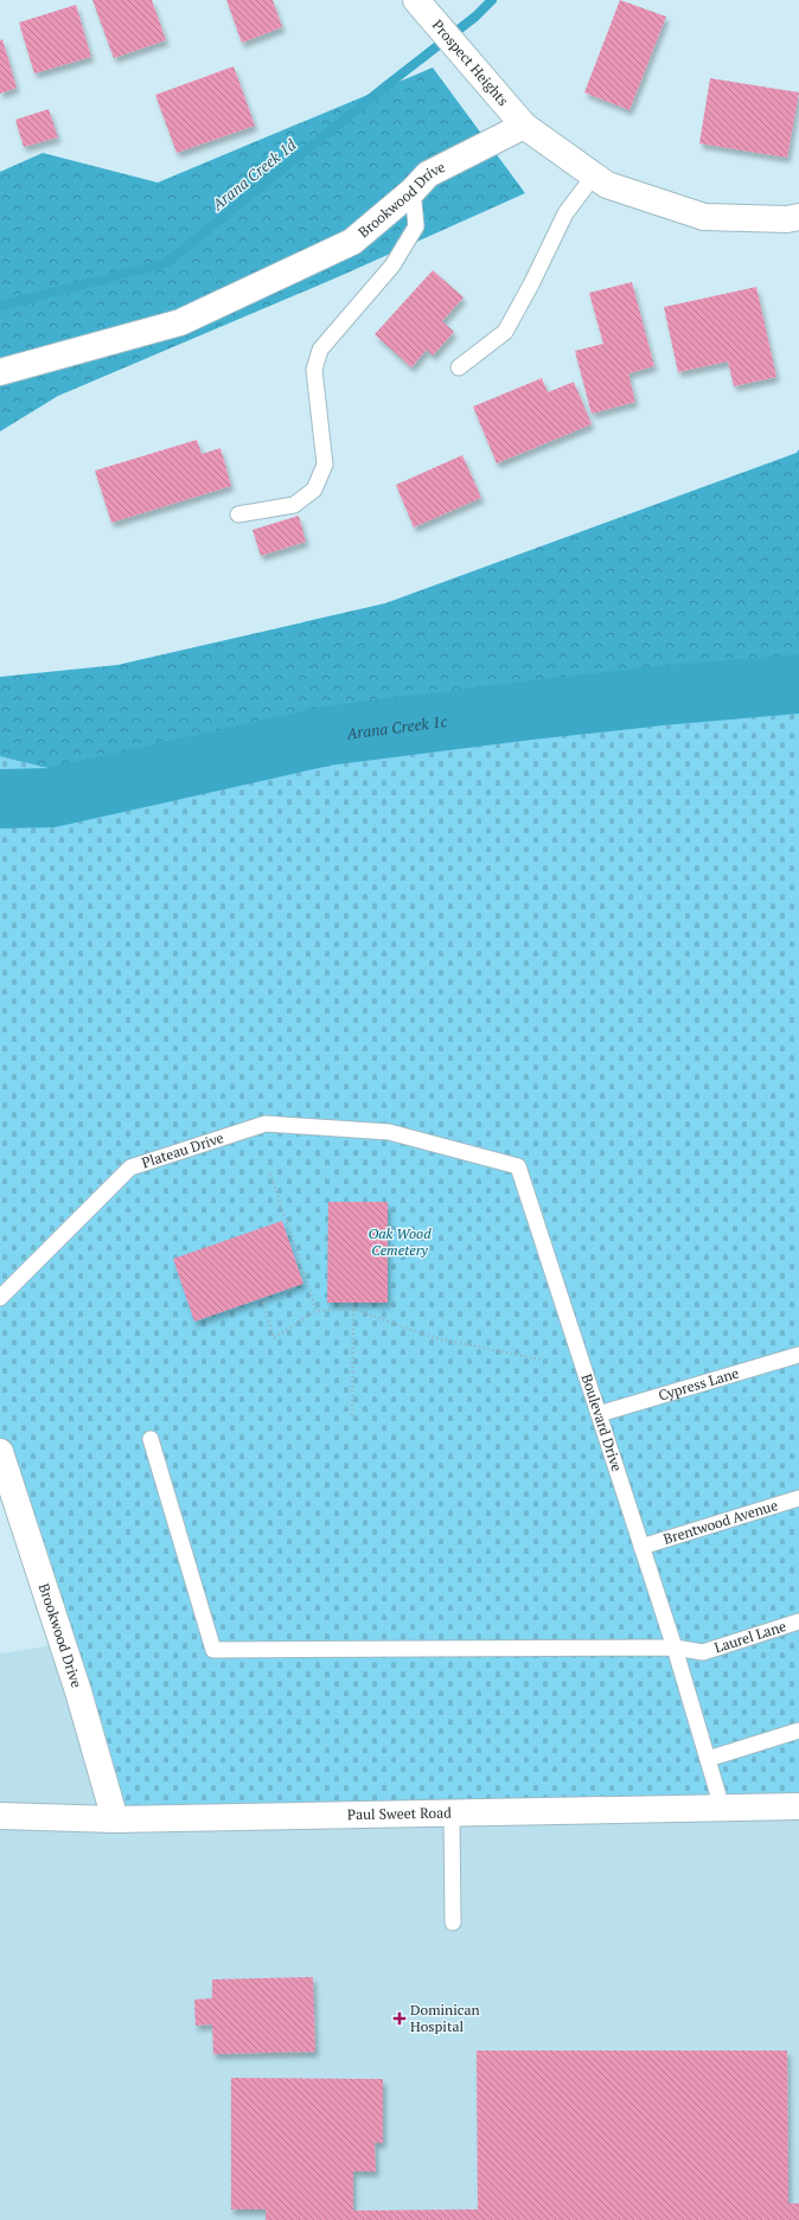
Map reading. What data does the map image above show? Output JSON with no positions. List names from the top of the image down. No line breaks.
{"streets":{"street":["Prospect Heights","Brookwood Drive","Paul Sweet Road"],"lane":["Plateau Drive","Cypress Lane","Boulevard Drive","Brentwood Avenue","Laurel Lane"]},"crossings":[["Prospect Heights","Brookwood Drive"],["Brookwood Drive","Paul Sweet Road"],["Plateau Drive","Boulevard Drive"],["Cypress Lane","Boulevard Drive"],["Boulevard Drive","Brentwood Avenue"],["Boulevard Drive","Laurel Lane"],["Boulevard Drive","Paul Sweet Road"]],"water":["Arana Creek 1d","Arana Creek 1c"],"parks":["Oak Wood Cemetery"],"places":{"health":["Dominican Hospital"]}}
